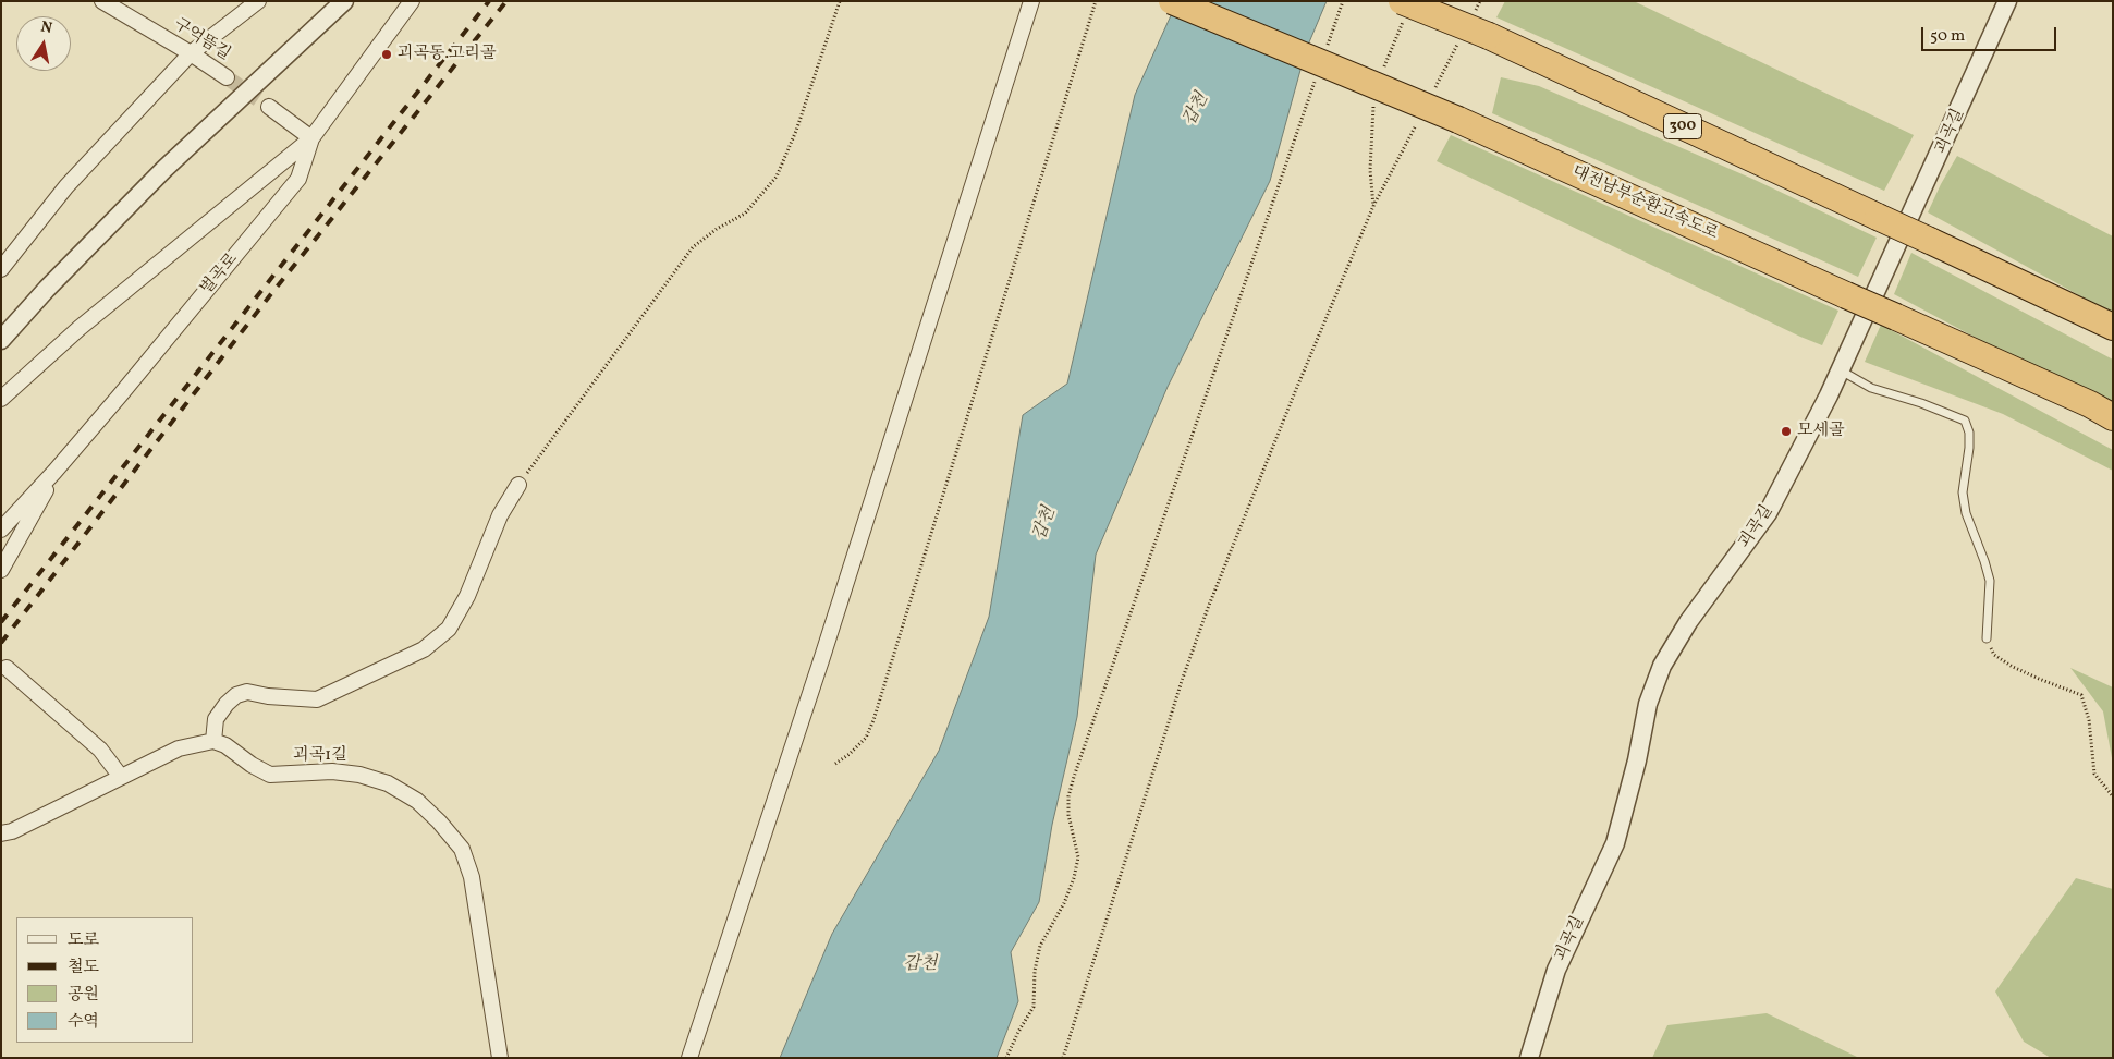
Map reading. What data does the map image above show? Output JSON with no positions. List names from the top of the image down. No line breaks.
{"streets":{"highway":["300","대전남부순환고속도로"],"street":["구억뜸길","괴곡길","벌곡로","괴곡1길"]},"water":["갑천"],"places":["괴곡동.고리골","모세골"],"legend":["도로","철도","공원","수역"],"scale_bar":"50 m","north":"top"}
